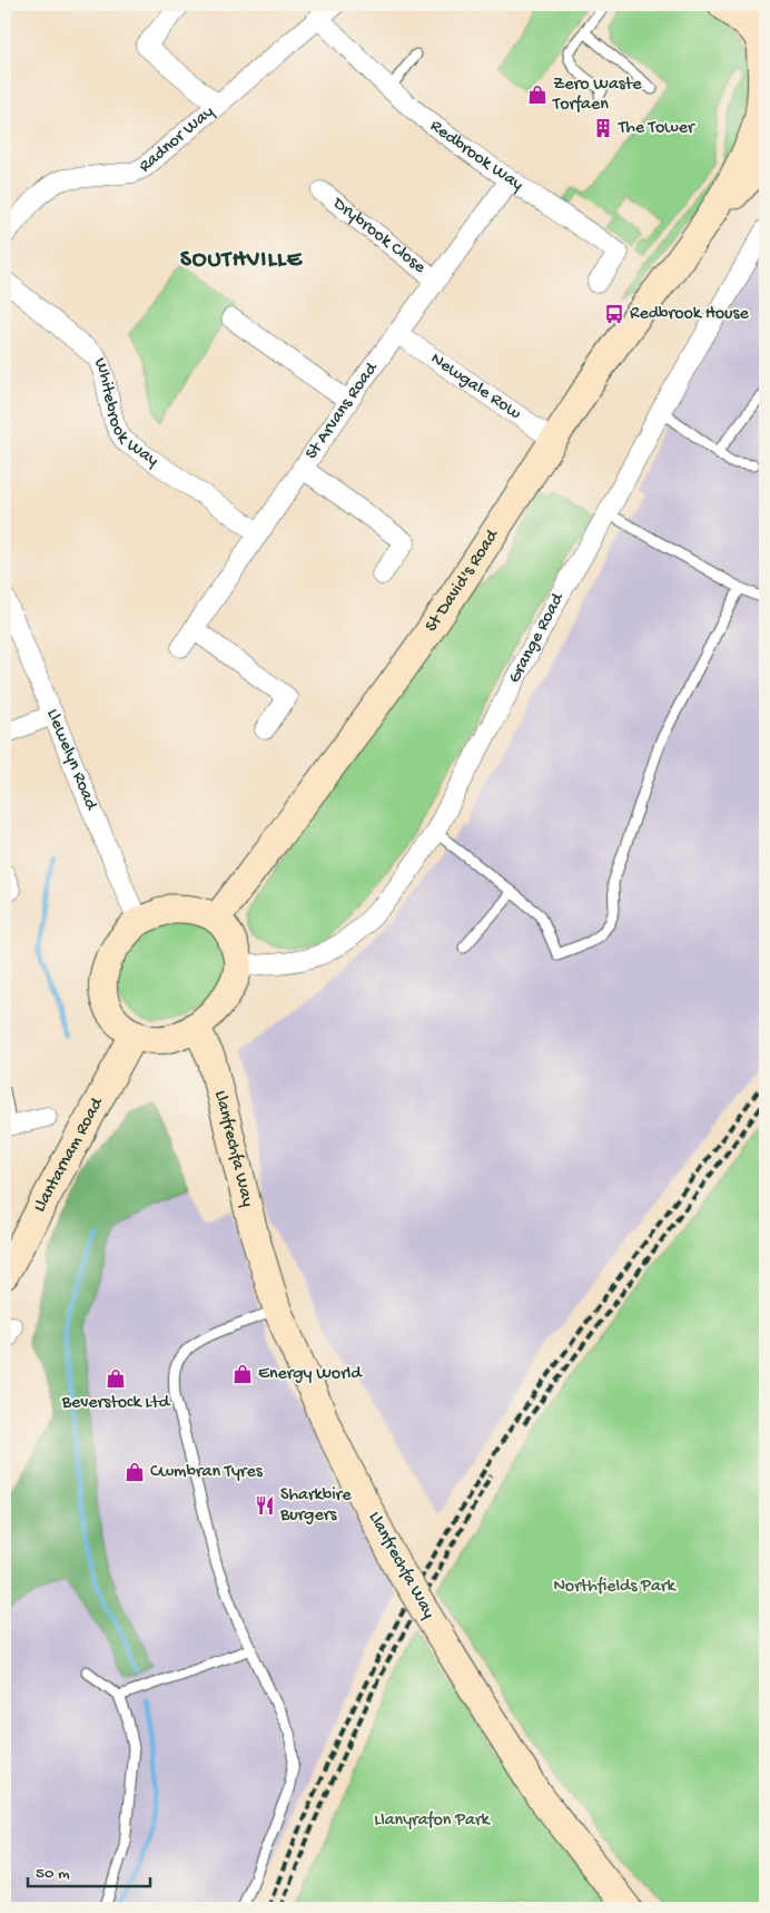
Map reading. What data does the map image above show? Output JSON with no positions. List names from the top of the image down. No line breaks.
{"streets":{"street":["Radnor Way","Redbrook Way","Drybrook Close","Newgale Row","Whitebrook Way","St Arvans Road","St David's Road","Grange Road","Llewelyn Road","Llanfrechfa Way","Llantarnam Road"]},"crossings":[["Radnor Way","Redbrook Way"],["Redbrook Way","St Arvans Road"],["Drybrook Close","St Arvans Road"],["Newgale Row","St Arvans Road"],["Newgale Row","St David's Road"],["Whitebrook Way","St Arvans Road"],["St David's Road","Grange Road"],["St David's Road","Llewelyn Road"],["St David's Road","Llanfrechfa Way"],["St David's Road","Llantarnam Road"],["Grange Road","Llewelyn Road"],["Grange Road","Llanfrechfa Way"],["Grange Road","Llantarnam Road"],["Llewelyn Road","Llanfrechfa Way"],["Llewelyn Road","Llantarnam Road"],["Llanfrechfa Way","Llantarnam Road"]],"districts":["SOUTHVILLE"],"parks":["Northfields Park","Llanyrafon Park"],"places":{"shop":["Zero Waste Torfaen","Energy World","Beverstock Ltd","Cwmbran Tyres"],"building":["The Tower"],"bus stop":["Redbrook House"],"restaurant":["Sharkbire Burgers"]},"scale_bar":"50 m"}
